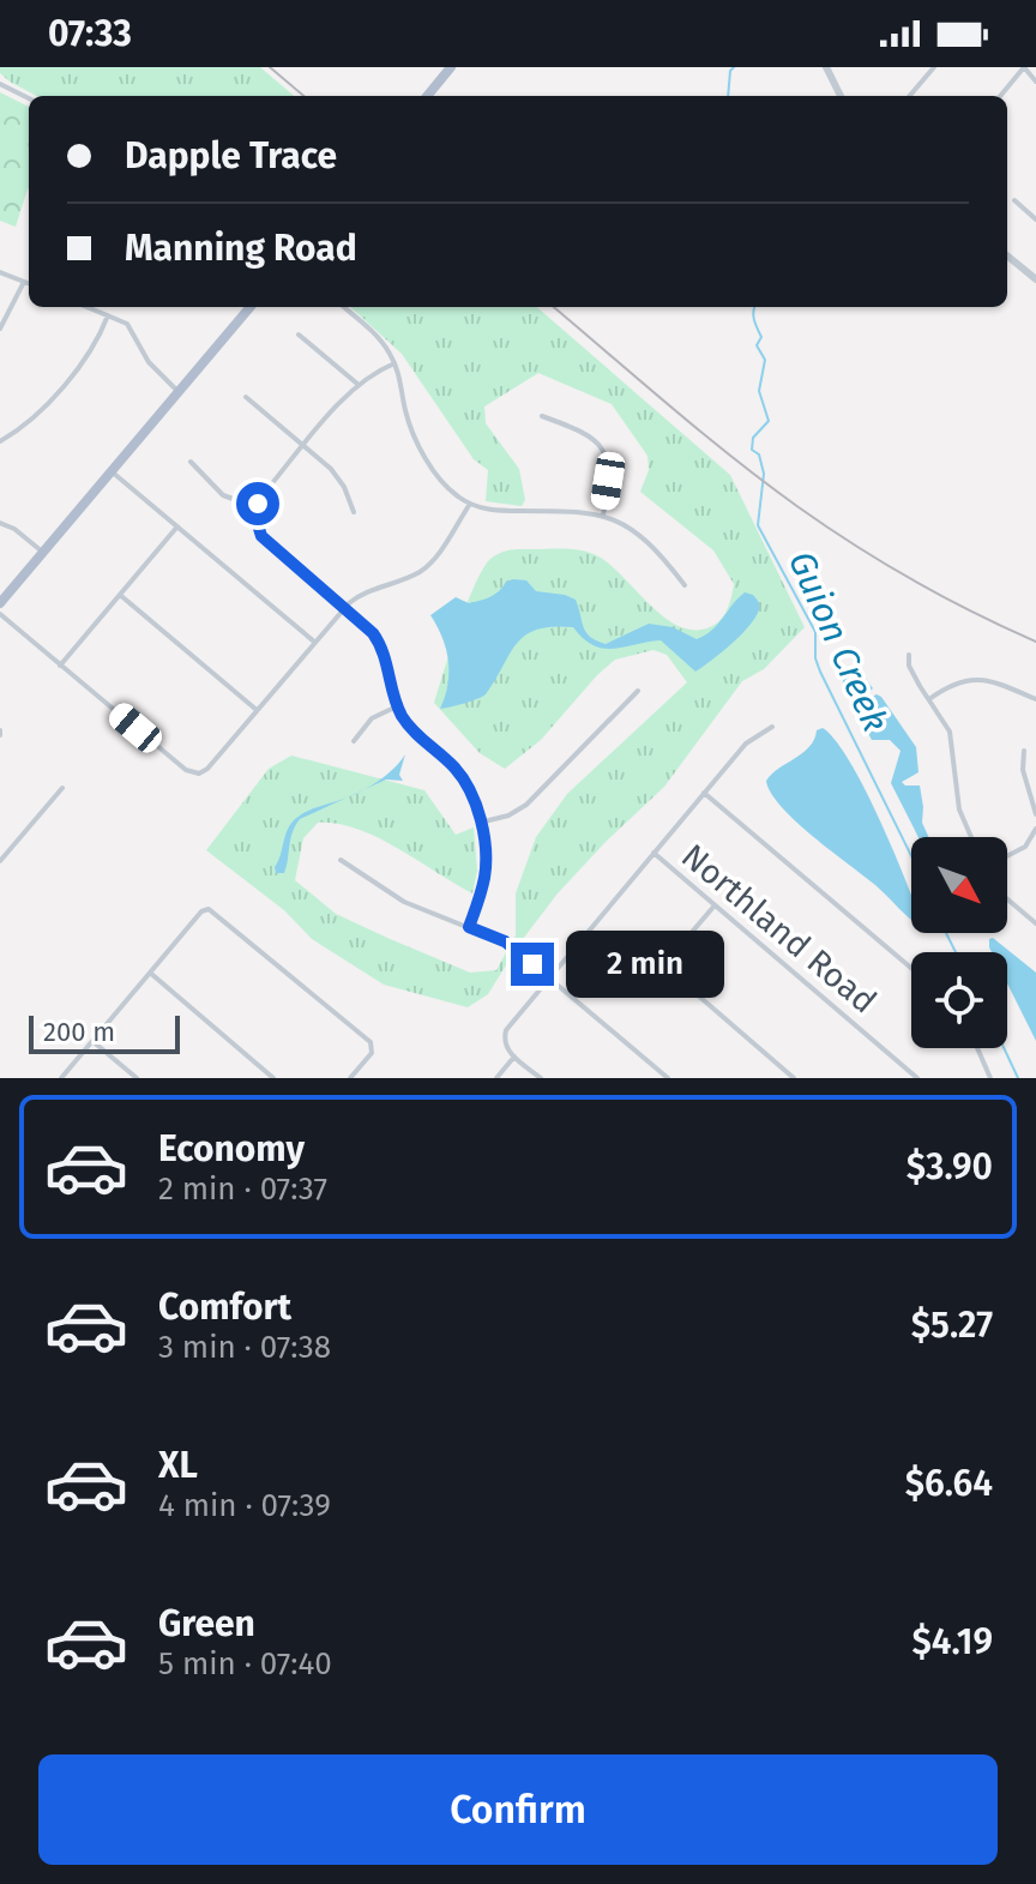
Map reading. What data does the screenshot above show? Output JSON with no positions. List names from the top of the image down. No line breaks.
{"streets":{"street":["Northland Road"]},"water":["Guion Creek"],"scale_bar":"200 m","north":"bottom right","page":{"status":"07:33","banner":["Dapple Trace","Manning Road"],"bubble":"2 min","scale":"200 m","list":[{"name":"Economy","note":"2 min · 07:37","value":"$3.90"},{"name":"Comfort","note":"3 min · 07:38","value":"$5.27"},{"name":"XL","note":"4 min · 07:39","value":"$6.64"},{"name":"Green","note":"5 min · 07:40","value":"$4.19"}],"buttons":"Confirm"}}
